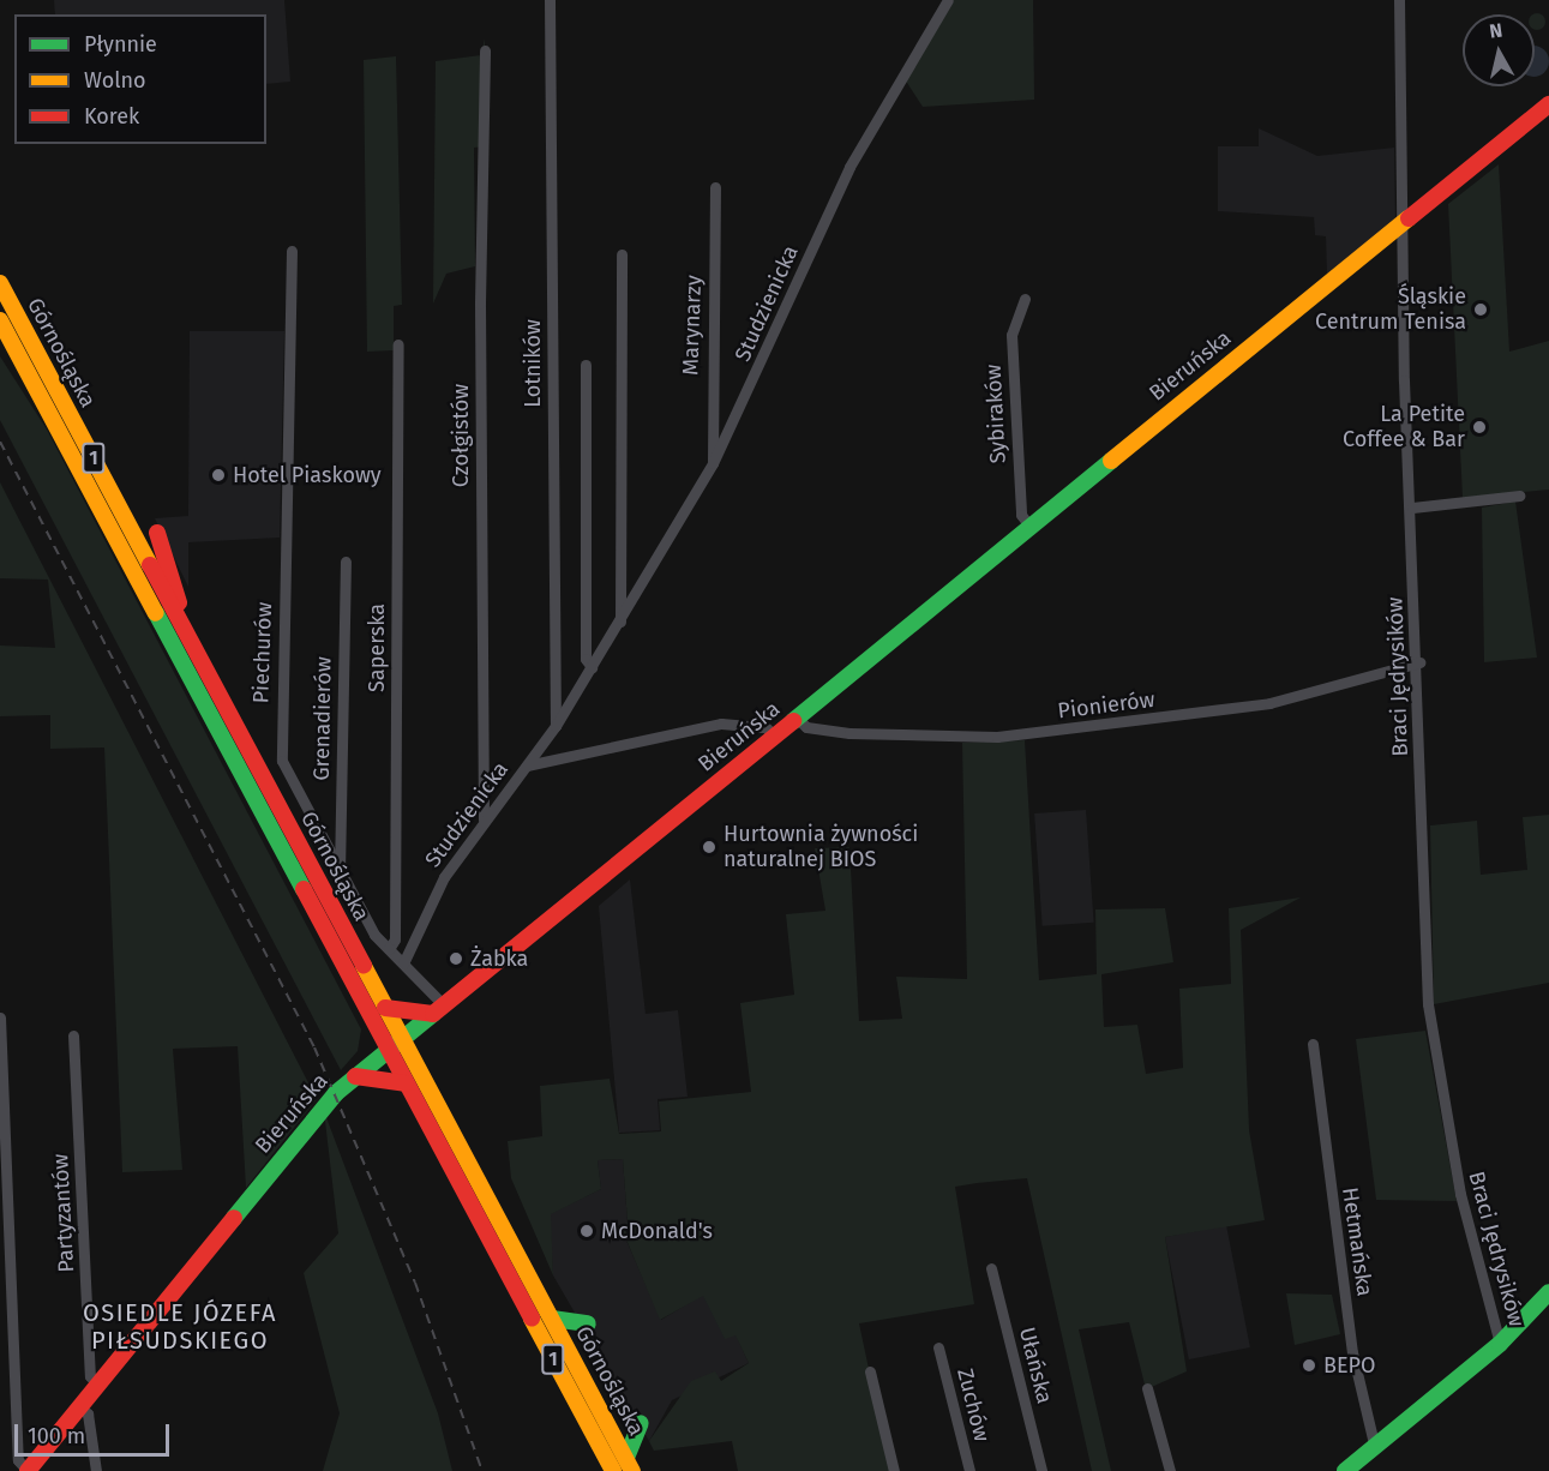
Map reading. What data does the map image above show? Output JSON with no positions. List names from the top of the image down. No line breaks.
{"streets":{"main road":["Górnośląska","Bieruńska","1"],"street":["Studzienicka","Marynarzy","Lotników","Sybiraków","Czołgistów","Saperska","Piechurów","Braci Jędrysików","Pionierów","Grenadierów","Partyzantów","Hetmańska","Ułańska","Zuchów"]},"crossings":[["Studzienicka","Marynarzy"],["Studzienicka","Lotników"],["Studzienicka","Czołgistów"],["Studzienicka","Piechurów"],["Górnośląska","Bieruńska"],["Bieruńska","Sybiraków"],["Bieruńska","Piechurów"],["Bieruńska","Braci Jędrysików"],["Bieruńska","Pionierów"],["Bieruńska","Partyzantów"],["Saperska","Piechurów"],["Piechurów","Grenadierów"],["Braci Jędrysików","Pionierów"]],"districts":["OSIEDLE JÓZEFA PIŁSUDSKIEGO"],"places":["Śląskie Centrum Tenisa","La Petite Coffee & Bar","Hotel Piaskowy","Hurtownia żywności naturalnej BIOS","Żabka","McDonald's","BEPO"],"legend":["Płynnie","Wolno","Korek"],"scale_bar":"100 m","north":"top"}
